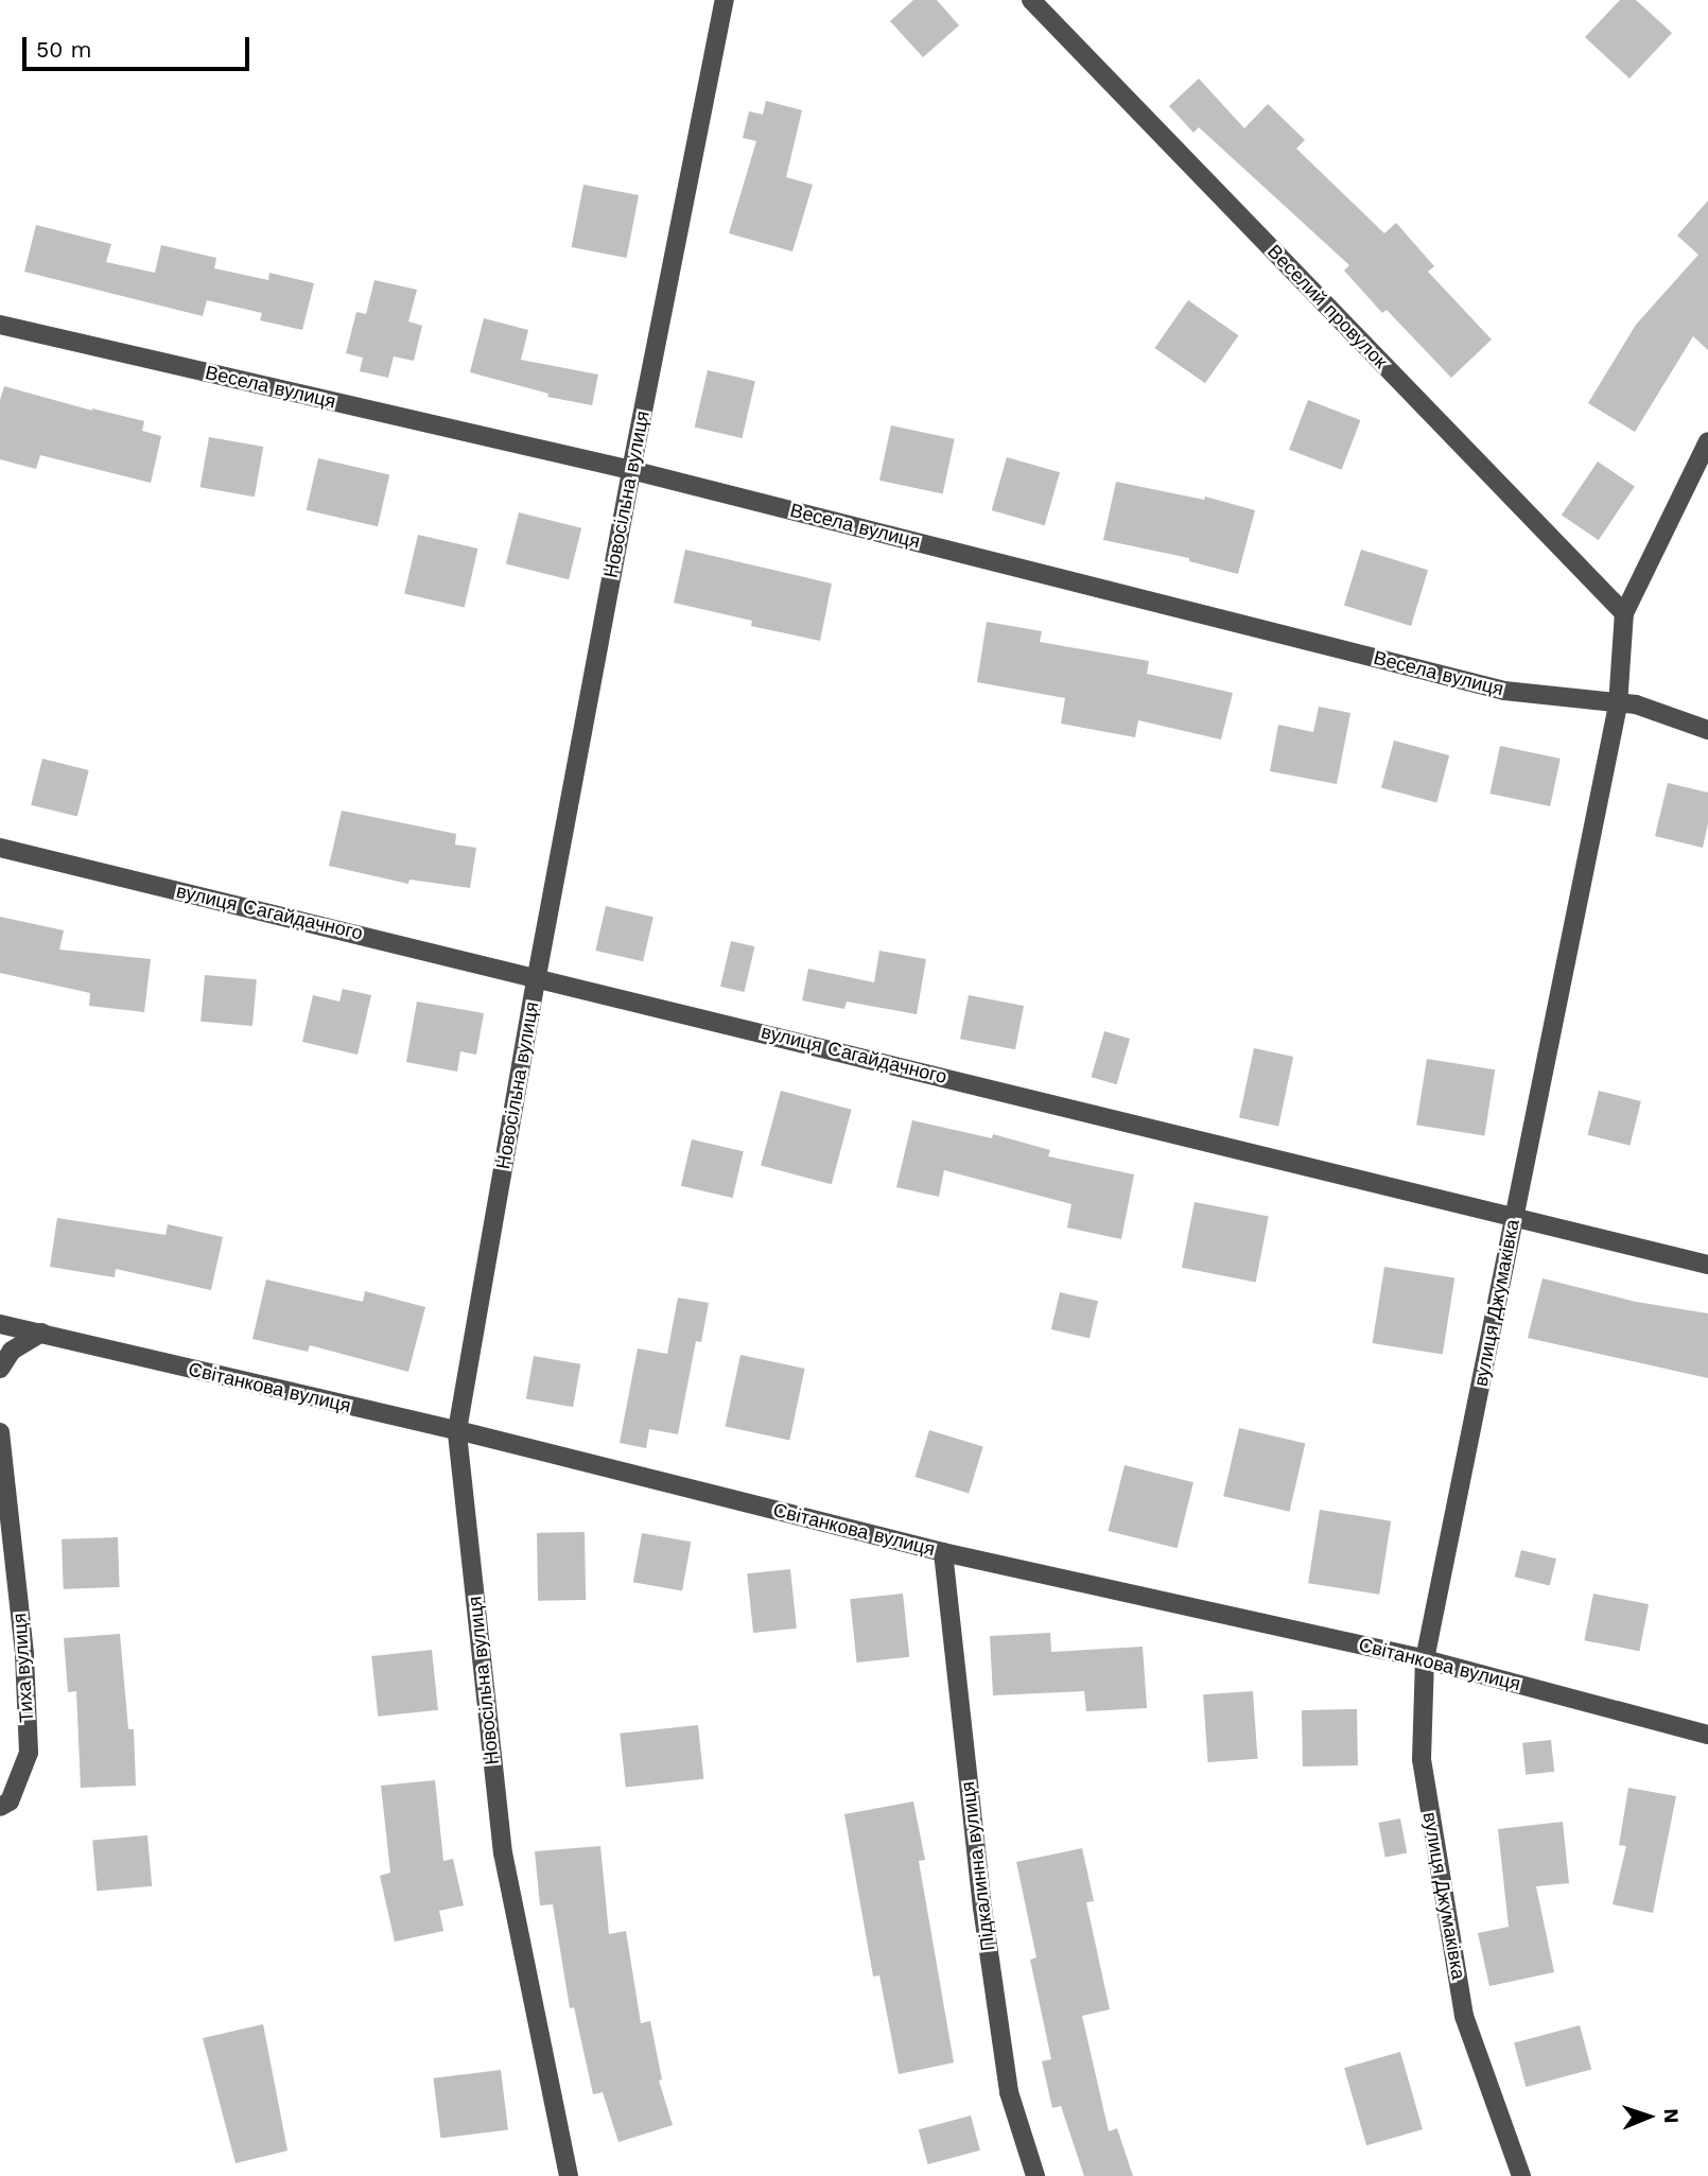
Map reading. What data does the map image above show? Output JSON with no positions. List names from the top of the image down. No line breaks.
{"streets":{"street":["Веселий провулок","Весела вулиця","Новосільна вулиця","вулиця Сагайдачного","вулиця Джумаківка","Світанкова вулиця","Тиха вулиця","Підкалинна вулиця"]},"crossings":[["Веселий провулок","вулиця Джумаківка"],["Весела вулиця","Новосільна вулиця"],["Весела вулиця","вулиця Джумаківка"],["Новосільна вулиця","вулиця Сагайдачного"],["Новосільна вулиця","Світанкова вулиця"],["вулиця Сагайдачного","вулиця Джумаківка"],["вулиця Джумаківка","Світанкова вулиця"],["Світанкова вулиця","Підкалинна вулиця"]],"scale_bar":"50 m","north":"right"}
